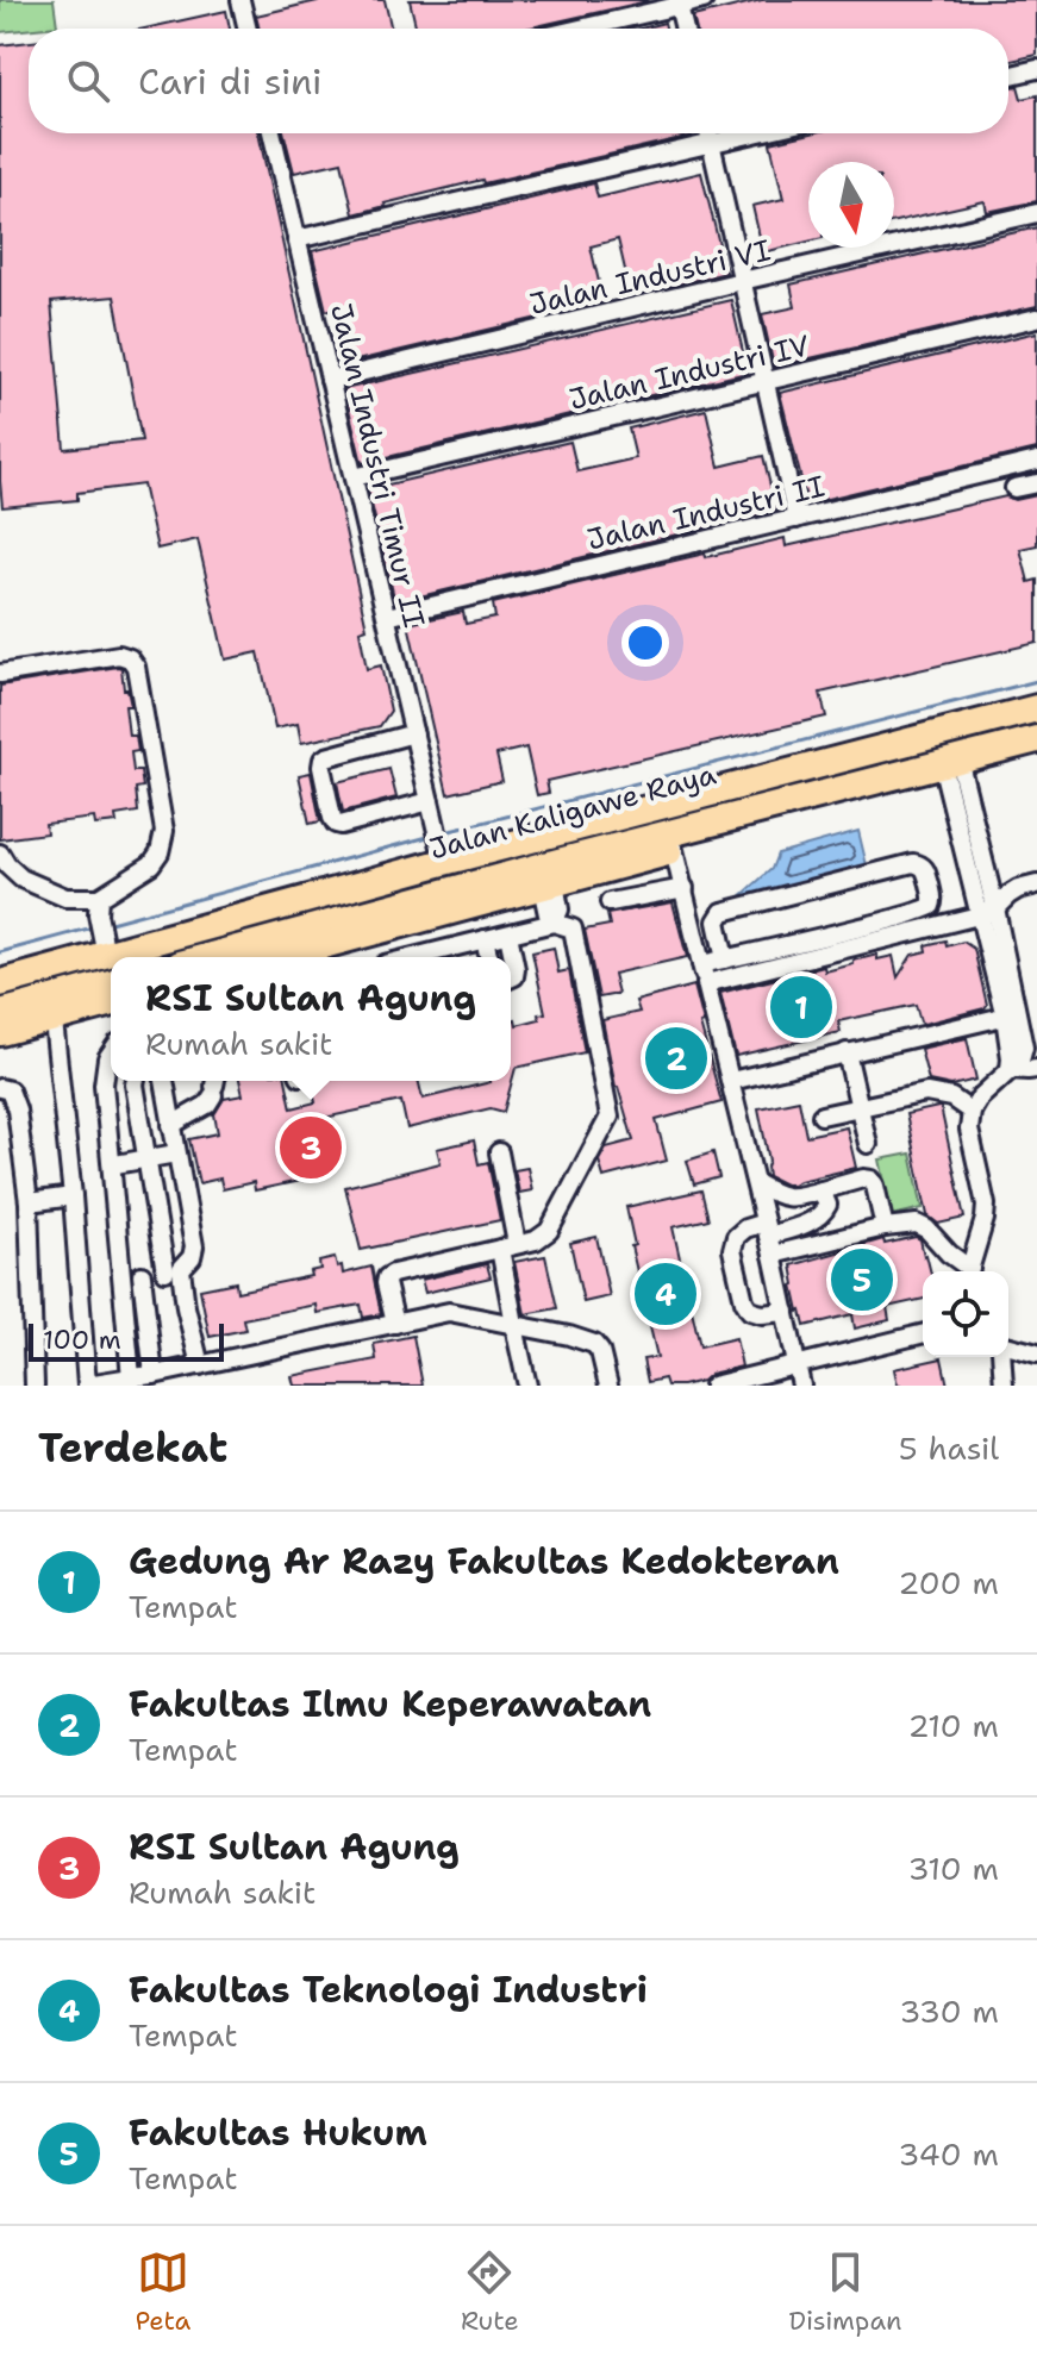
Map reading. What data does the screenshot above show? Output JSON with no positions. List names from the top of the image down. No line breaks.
{"streets":{"highway":["Jalan Kaligawe Raya"],"lane":["Jalan Industri VI","Jalan Industri IV","Jalan Industri Timur II","Jalan Industri II"]},"crossings":[["Jalan Industri VI","Jalan Industri Timur II"],["Jalan Industri IV","Jalan Industri Timur II"],["Jalan Industri Timur II","Jalan Industri II"]],"scale_bar":"100 m","north":"bottom","page":{"search":"Cari di sini","popup":["RSI Sultan Agung","Rumah sakit"],"pins":["1","2","3","5","4"],"scale":"100 m","heading":["Terdekat","5 hasil"],"list":[{"mark":"1","name":"Gedung Ar Razy Fakultas Kedokteran","note":"Tempat","value":"200 m"},{"mark":"2","name":"Fakultas Ilmu Keperawatan","note":"Tempat","value":"210 m"},{"mark":"3","name":"RSI Sultan Agung","note":"Rumah sakit","value":"310 m"},{"mark":"4","name":"Fakultas Teknologi Industri","note":"Tempat","value":"330 m"},{"mark":"5","name":"Fakultas Hukum","note":"Tempat","value":"340 m"}],"nav":["Peta","Rute","Disimpan"]}}
